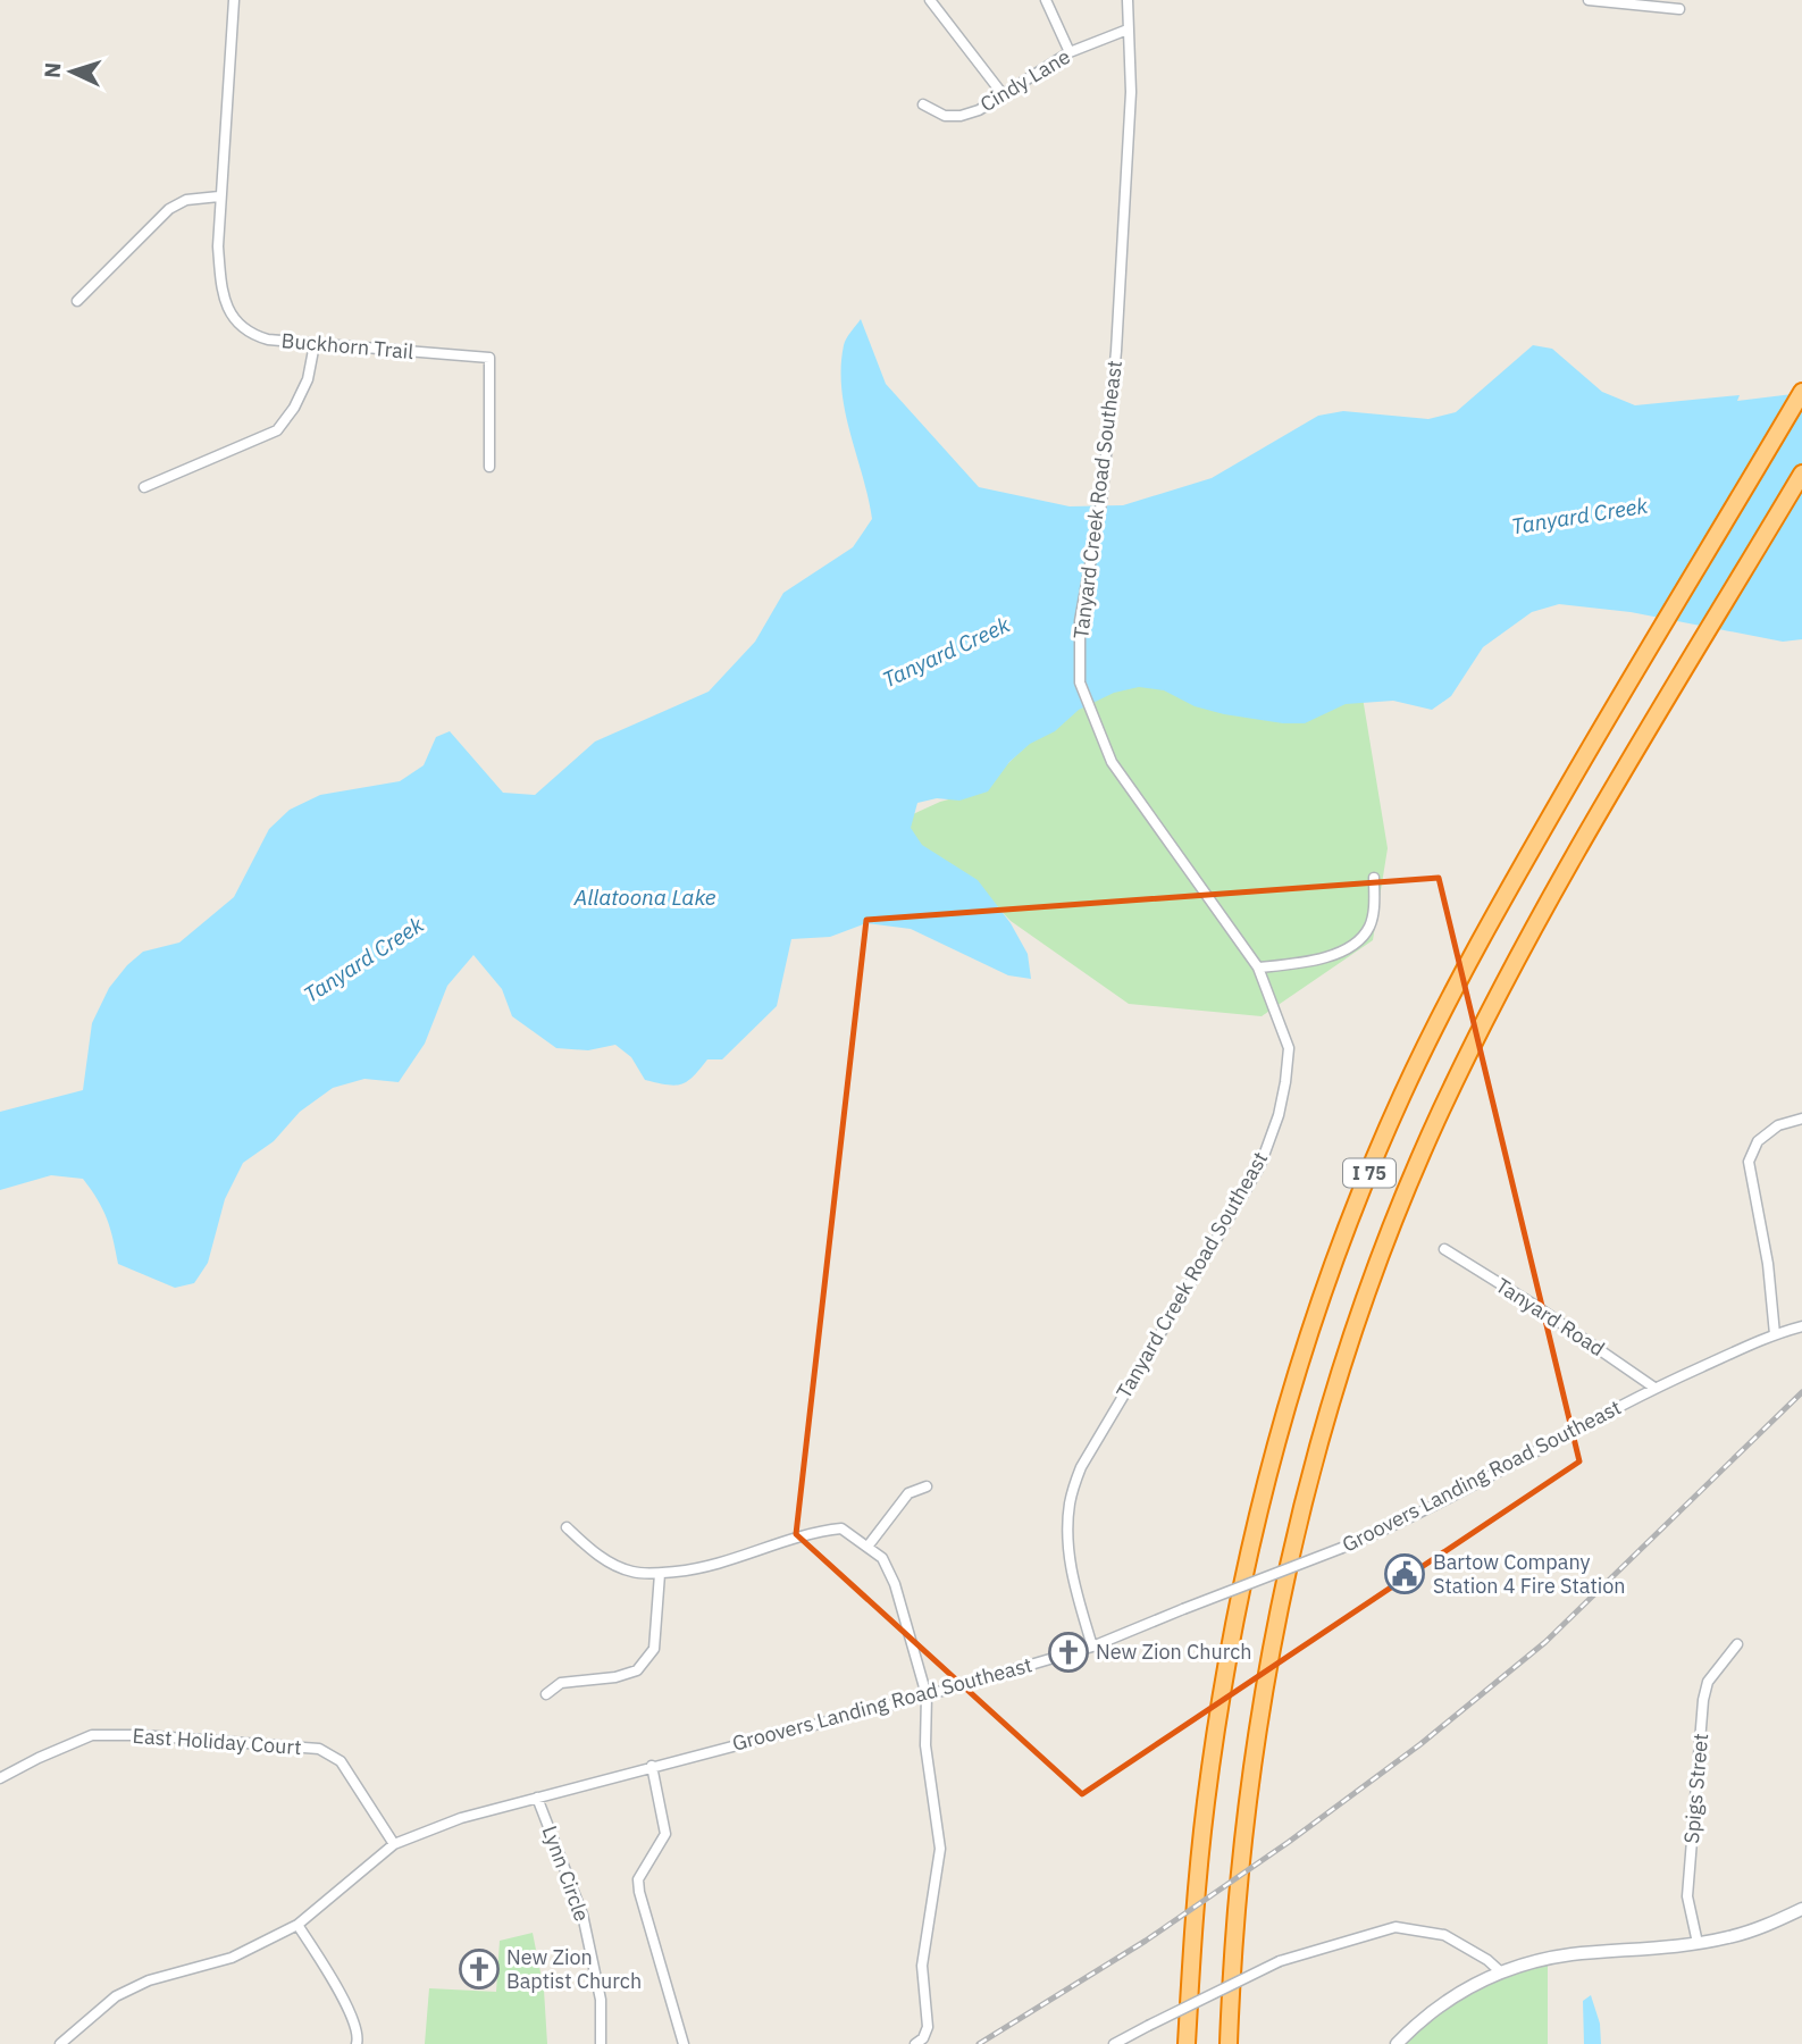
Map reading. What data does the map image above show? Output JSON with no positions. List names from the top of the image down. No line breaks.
{"streets":{"highway":["I 75"],"street":["Cindy Lane","Buckhorn Trail","Tanyard Creek Road Southeast","Tanyard Road","Groovers Landing Road Southeast","East Holiday Court","Spigs Street","Lynn Circle"]},"crossings":[["Cindy Lane","Tanyard Creek Road Southeast"],["Tanyard Creek Road Southeast","Groovers Landing Road Southeast"],["Tanyard Road","Groovers Landing Road Southeast"],["Groovers Landing Road Southeast","East Holiday Court"],["Groovers Landing Road Southeast","Lynn Circle"]],"water":["Tanyard Creek","Allatoona Lake"],"places":{"public building":["Bartow Company Station 4 Fire Station"],"church":["New Zion Church","New Zion Baptist Church"]},"north":"left"}
